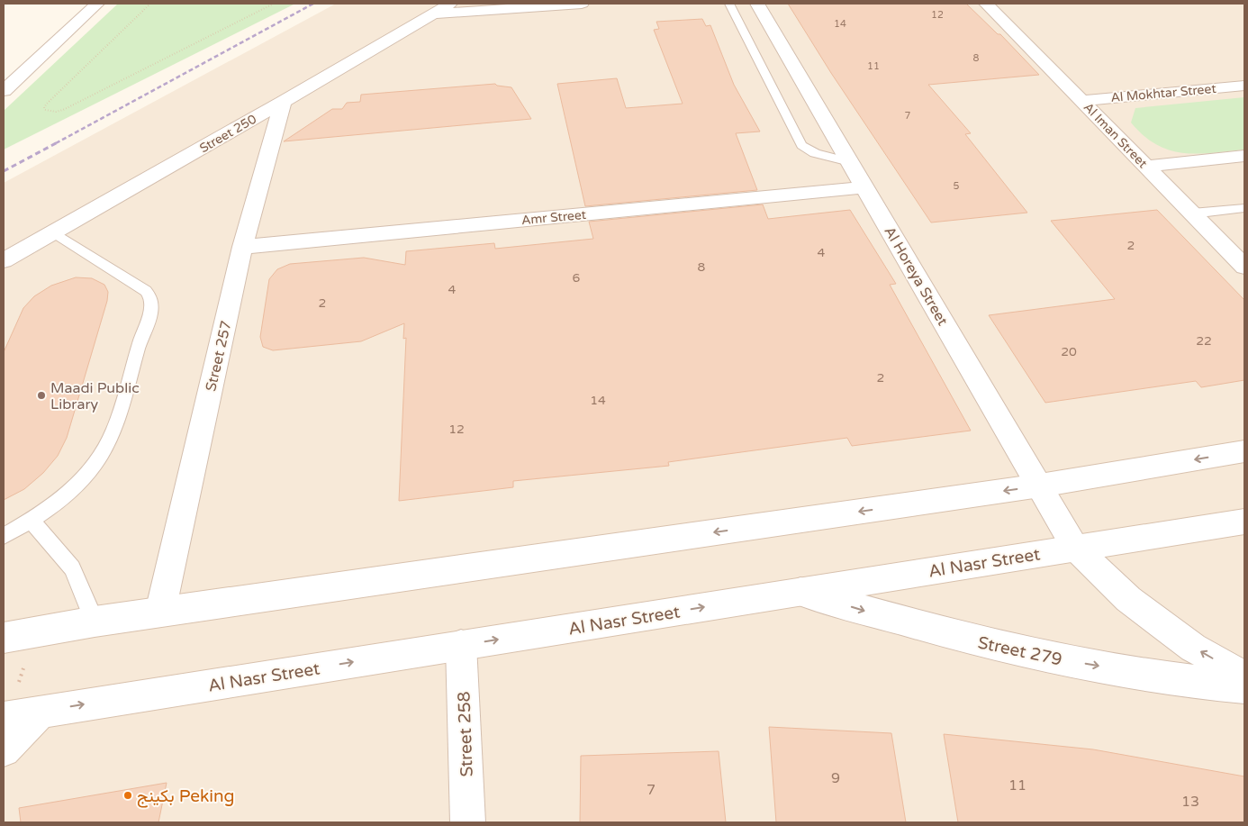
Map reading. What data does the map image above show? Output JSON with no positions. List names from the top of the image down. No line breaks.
{"streets":{"street":["Al Mokhtar Street","Street 250","Al Iman Street","Amr Street","Al Horeya Street","Street 257","Al Nasr Street","Street 279","Street 258"]},"crossings":[["Al Mokhtar Street","Al Iman Street"],["Street 250","Street 257"],["Amr Street","Al Horeya Street"],["Amr Street","Street 257"],["Al Horeya Street","Al Nasr Street"],["Al Nasr Street","Street 279"],["Al Nasr Street","Street 258"]],"places":["Maadi Public Library","بكينج Peking"],"house_numbers":["12","14","8","11","7","5","2","4","8","6","4","2","22","20","2","14","12","9","11","7","13"]}
